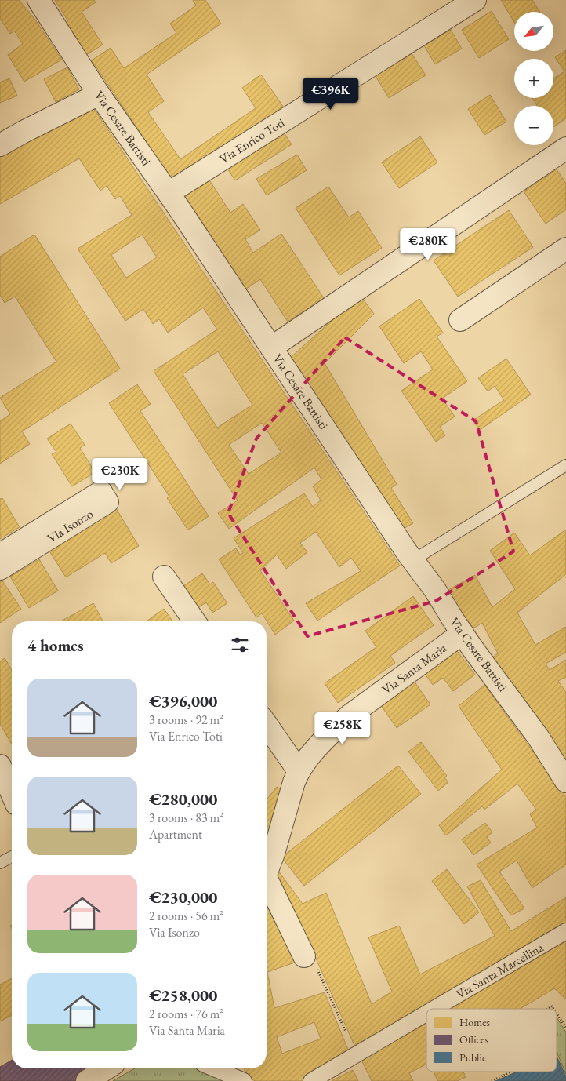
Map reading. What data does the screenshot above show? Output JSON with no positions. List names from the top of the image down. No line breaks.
{"streets":{"street":["Via Cesare Battisti","Via Enrico Toti","Via Isonzo","Via Santa Maria","Via Santa Marcellina"]},"crossings":[["Via Cesare Battisti","Via Enrico Toti"],["Via Cesare Battisti","Via Santa Maria"]],"legend":["Homes","Offices","Public"],"north":"bottom left","page":{"map_buttons":["+","−"],"price":["€396K","€280K","€230K","€258K"],"heading":"4 homes","list":[{"name":"€396,000","note":"3 rooms · 92 m² · Via Enrico Toti"},{"name":"€280,000","note":"3 rooms · 83 m² · Apartment"},{"name":"€230,000","note":"2 rooms · 56 m² · Via Isonzo"},{"name":"€258,000","note":"2 rooms · 76 m² · Via Santa Maria"}]}}
